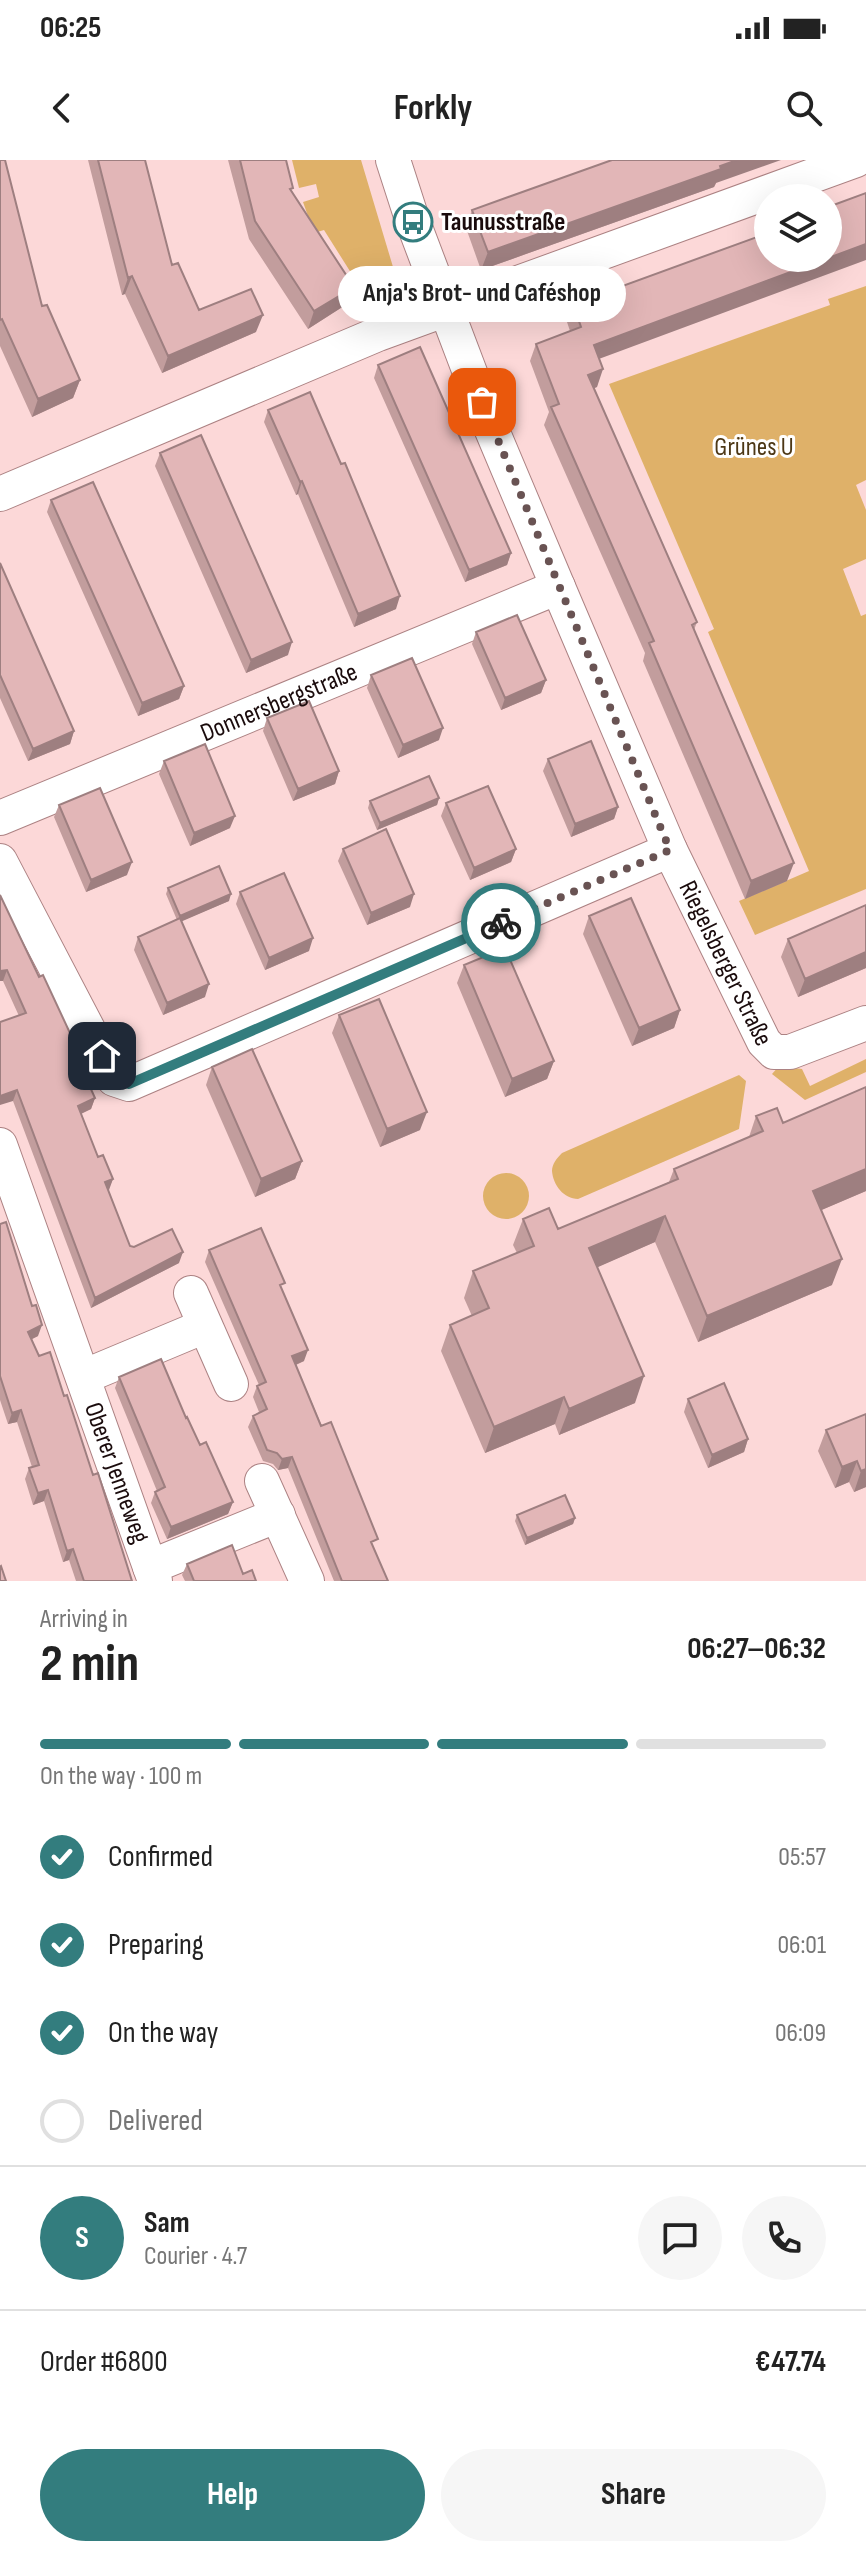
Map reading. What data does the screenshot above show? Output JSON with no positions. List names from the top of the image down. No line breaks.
{"streets":{"street":["Donnersbergstraße","Riegelsberger Straße","Oberer Jenneweg"]},"crossings":[["Donnersbergstraße","Riegelsberger Straße"]],"parks":["Grünes U"],"places":{"bus stop":["Taunusstraße"],"other":["Anja's Brot- und Caféshop"]},"page":{"status":"06:25","header":"Forkly","bubble":"Anja's Brot- und Caféshop","heading":["2 min","Arriving in","06:27–06:32"],"panel":["Sam","Courier · 4.7","Order #6800","€47.74"],"bar":"On the way · 100 m","list":[["Confirmed","05:57"],["Preparing","06:01"],["On the way","06:09"],"Delivered"],"round":"S","buttons":["Help","Share"]}}
